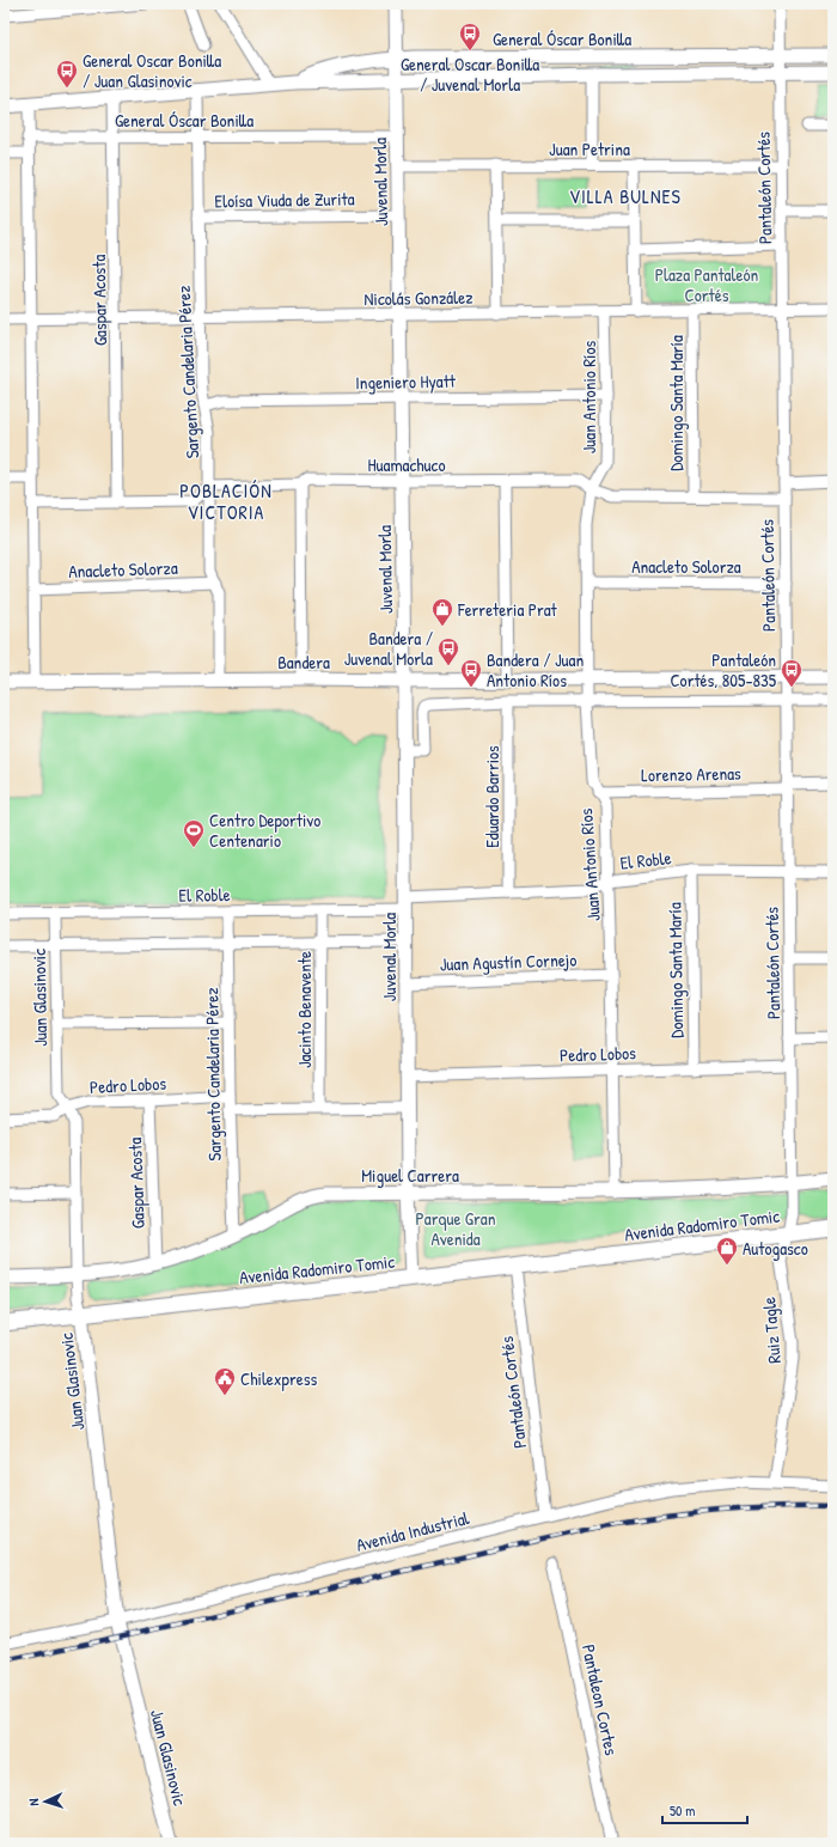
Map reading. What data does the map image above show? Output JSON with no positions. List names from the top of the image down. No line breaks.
{"streets":{"main road":["Avenida Radomiro Tomic"],"street":["General Óscar Bonilla","Juan Petrina","Juvenal Morla","Pantaleón Cortés","Eloísa Viuda de Zurita","Nicolás González","Gaspar Acosta","Sargento Candelaria Pérez","Ingeniero Hyatt","Juan Antonio Ríos","Domingo Santa María","Huamachuco","Anacleto Solorza","Bandera","Lorenzo Arenas","Eduardo Barrios","El Roble","Juan Agustín Cornejo","Juan Glasinovic","Jacinto Benavente","Pedro Lobos","Miguel Carrera","Ruiz Tagle","Avenida Industrial","Pantaleon Cortes"]},"crossings":[["General Óscar Bonilla","Juvenal Morla"],["General Óscar Bonilla","Pantaleón Cortés"],["General Óscar Bonilla","Gaspar Acosta"],["General Óscar Bonilla","Sargento Candelaria Pérez"],["Juan Petrina","Juvenal Morla"],["Juan Petrina","Pantaleón Cortés"],["Juvenal Morla","Eloísa Viuda de Zurita"],["Juvenal Morla","Nicolás González"],["Juvenal Morla","Ingeniero Hyatt"],["Juvenal Morla","Huamachuco"],["Juvenal Morla","Bandera"],["Juvenal Morla","El Roble"],["Juvenal Morla","Juan Agustín Cornejo"],["Juvenal Morla","Pedro Lobos"],["Juvenal Morla","Miguel Carrera"],["Juvenal Morla","Avenida Radomiro Tomic"],["Pantaleón Cortés","Nicolás González"],["Pantaleón Cortés","Huamachuco"],["Pantaleón Cortés","Anacleto Solorza"],["Pantaleón Cortés","Bandera"],["Pantaleón Cortés","Lorenzo Arenas"],["Pantaleón Cortés","El Roble"],["Pantaleón Cortés","Pedro Lobos"],["Pantaleón Cortés","Miguel Carrera"],["Pantaleón Cortés","Avenida Radomiro Tomic"],["Pantaleón Cortés","Ruiz Tagle"],["Pantaleón Cortés","Avenida Industrial"],["Eloísa Viuda de Zurita","Sargento Candelaria Pérez"],["Nicolás González","Gaspar Acosta"],["Nicolás González","Sargento Candelaria Pérez"],["Nicolás González","Juan Antonio Ríos"],["Nicolás González","Domingo Santa María"],["Gaspar Acosta","Pedro Lobos"],["Gaspar Acosta","Miguel Carrera"],["Sargento Candelaria Pérez","Ingeniero Hyatt"],["Sargento Candelaria Pérez","Huamachuco"],["Sargento Candelaria Pérez","Anacleto Solorza"],["Sargento Candelaria Pérez","Bandera"],["Sargento Candelaria Pérez","El Roble"],["Sargento Candelaria Pérez","Pedro Lobos"],["Sargento Candelaria Pérez","Miguel Carrera"],["Ingeniero Hyatt","Juan Antonio Ríos"],["Juan Antonio Ríos","Huamachuco"],["Juan Antonio Ríos","Anacleto Solorza"],["Juan Antonio Ríos","Bandera"],["Juan Antonio Ríos","Lorenzo Arenas"],["Juan Antonio Ríos","El Roble"],["Juan Antonio Ríos","Juan Agustín Cornejo"],["Juan Antonio Ríos","Pedro Lobos"],["Juan Antonio Ríos","Miguel Carrera"],["Domingo Santa María","Huamachuco"],["Domingo Santa María","El Roble"],["Domingo Santa María","Pedro Lobos"],["Eduardo Barrios","El Roble"],["El Roble","Juan Glasinovic"],["El Roble","Jacinto Benavente"],["Juan Glasinovic","Pedro Lobos"],["Juan Glasinovic","Miguel Carrera"],["Juan Glasinovic","Avenida Radomiro Tomic"],["Juan Glasinovic","Avenida Industrial"],["Avenida Radomiro Tomic","Ruiz Tagle"],["Ruiz Tagle","Avenida Industrial"]],"districts":["VILLA BULNES","POBLACIÓN VICTORIA"],"parks":["Plaza Pantaleón Cortés","Parque Gran Avenida"],"places":{"bus stop":["General Oscar Bonilla / Juvenal Morla","General Oscar Bonilla / Juan Glasinovic","Bandera / Juvenal Morla","Bandera / Juan Antonio Ríos","Pantaleón Cortés, 805-835"],"shop":["Ferreteria Prat","Autogasco"],"sports":["Centro Deportivo Centenario"],"public building":["Chilexpress"]},"scale_bar":"50 m","north":"left"}
